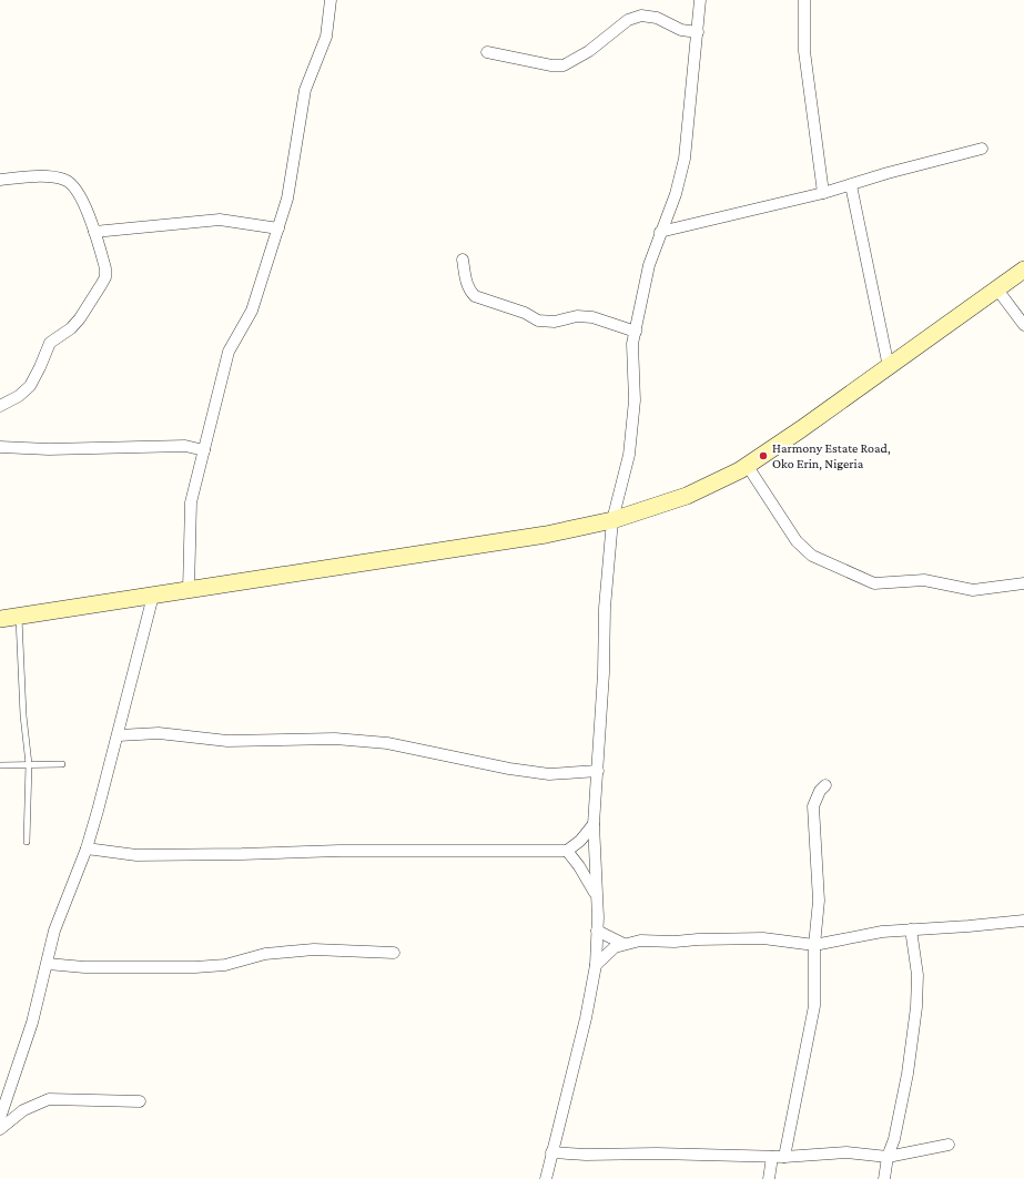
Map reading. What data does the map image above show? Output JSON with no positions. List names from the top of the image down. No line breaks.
{"places":["Harmony Estate Road, Oko Erin, Nigeria"]}
